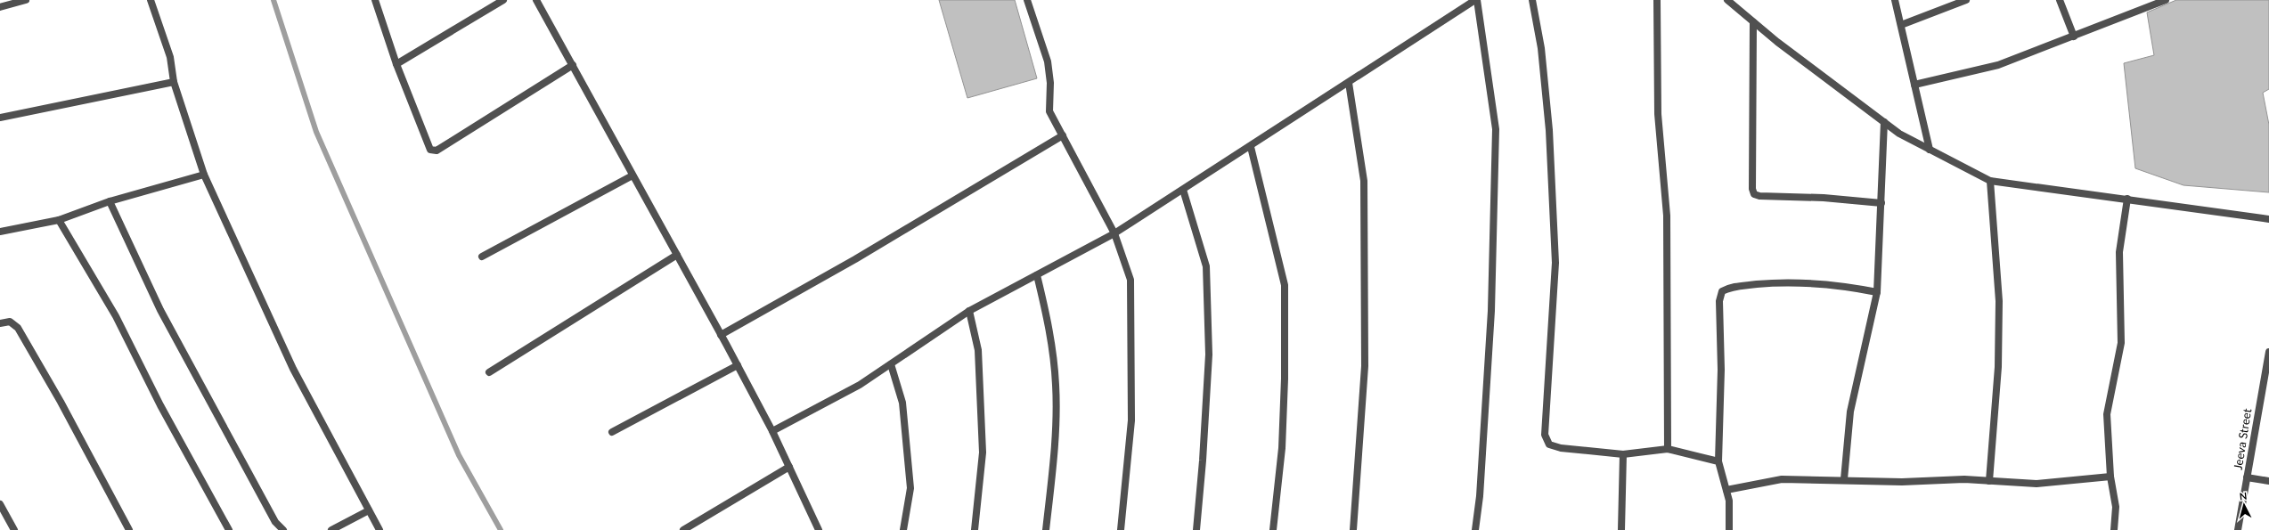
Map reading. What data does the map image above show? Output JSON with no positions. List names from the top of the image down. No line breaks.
{"streets":{"street":["Jeeva Street"]},"north":"top"}
